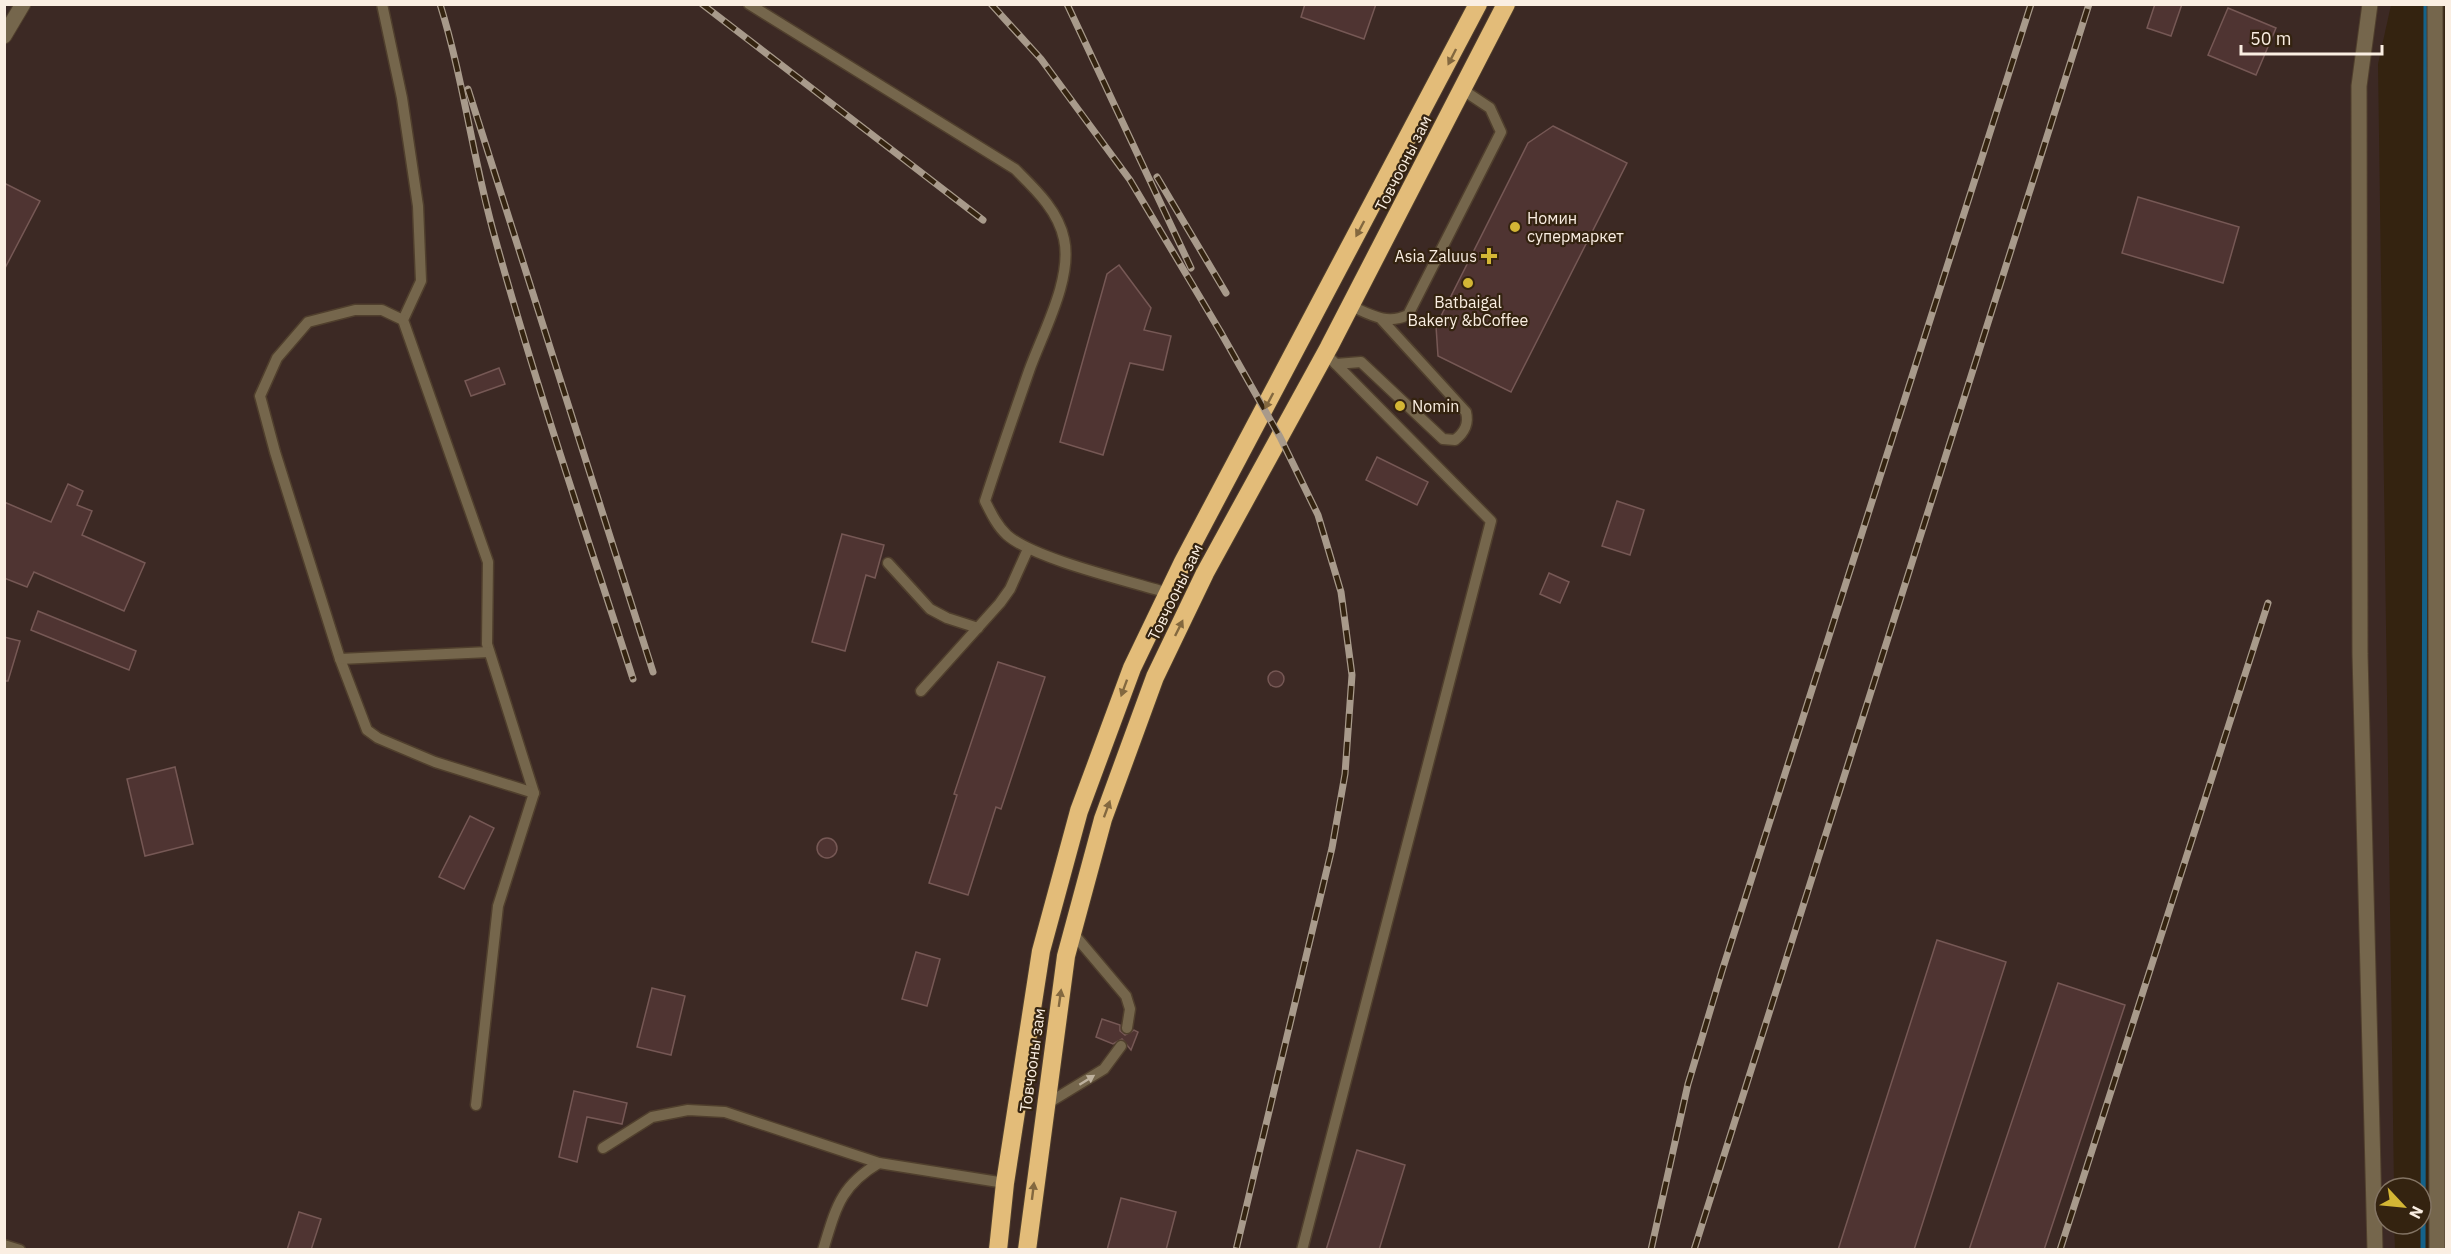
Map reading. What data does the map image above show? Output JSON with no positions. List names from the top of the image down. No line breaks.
{"streets":{"highway":["Товчооны зам"]},"places":{"other":["Номин супермаркет","Batbaigal Bakery &bCoffee","Nomin"],"health":["Asia Zaluus"]},"scale_bar":"50 m","north":"bottom right"}
